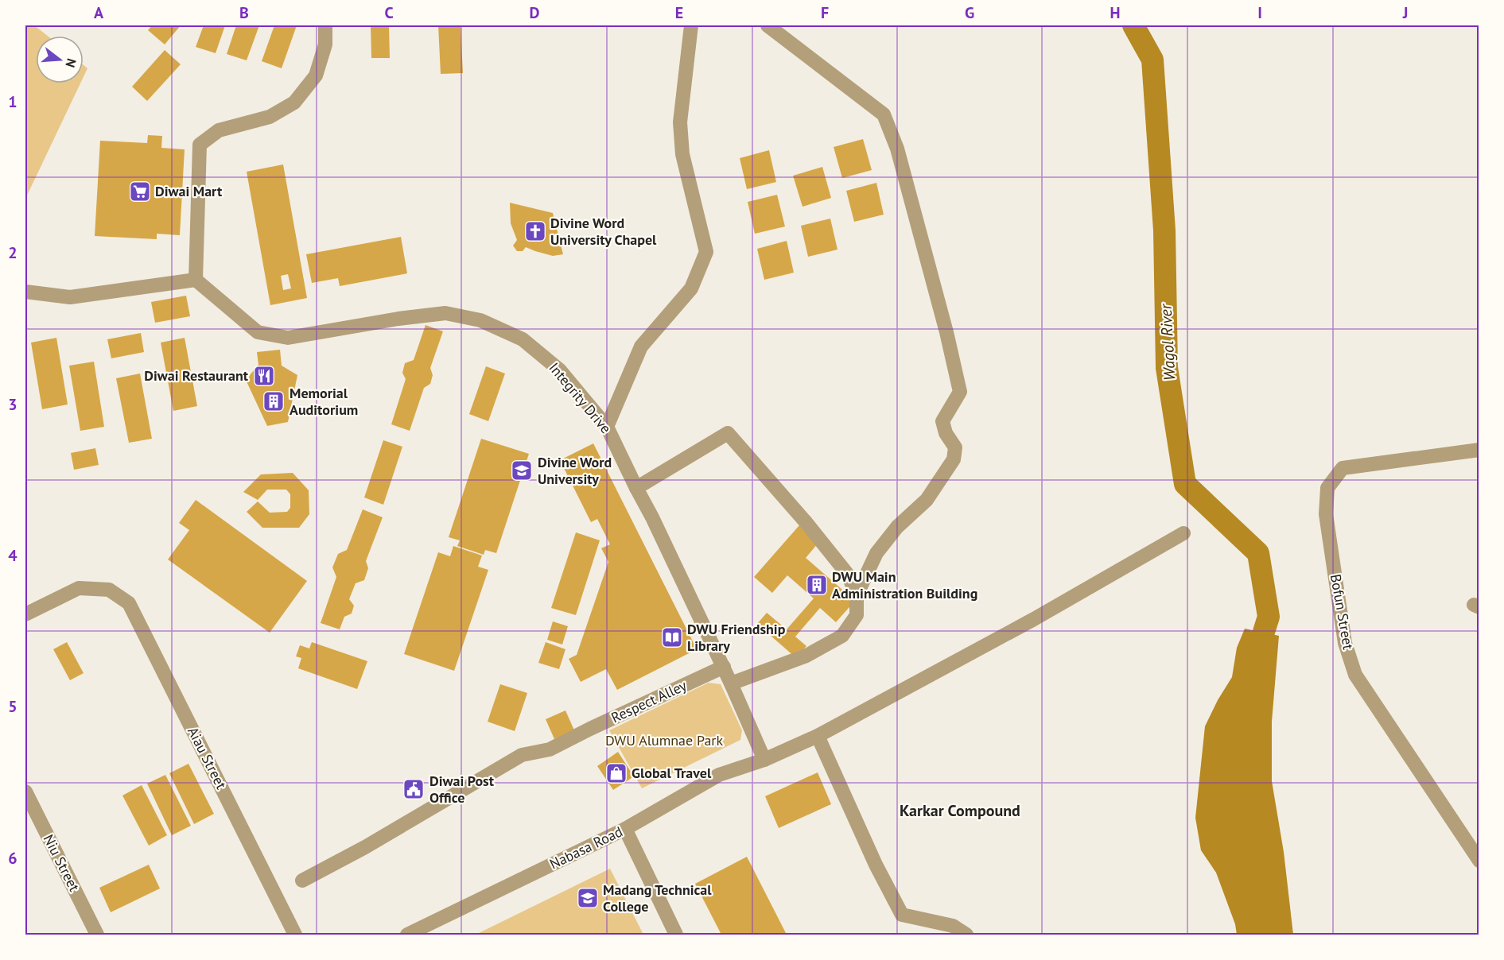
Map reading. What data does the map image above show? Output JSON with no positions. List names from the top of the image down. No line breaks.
{"streets":{"street":["Integrity Drive","Bofun Street","Respect Alley","Aiau Street","Nabasa Road","Niu Street"]},"crossings":[["Integrity Drive","Respect Alley"],["Integrity Drive","Nabasa Road"]],"districts":["Karkar Compound"],"water":["Wagol River"],"parks":["DWU Alumnae Park"],"places":{"supermarket":["Diwai Mart"],"church":["Divine Word University Chapel"],"restaurant":["Diwai Restaurant"],"building":["Memorial Auditorium","DWU Main Administration Building"],"school or university":["Divine Word University","Madang Technical College"],"library":["DWU Friendship Library"],"shop":["Global Travel"],"public building":["Diwai Post Office"]},"north":"right","grid":{"columns":["A","B","C","D","E","F","G","H","I","J"],"rows":["1","2","3","4","5","6"]}}
